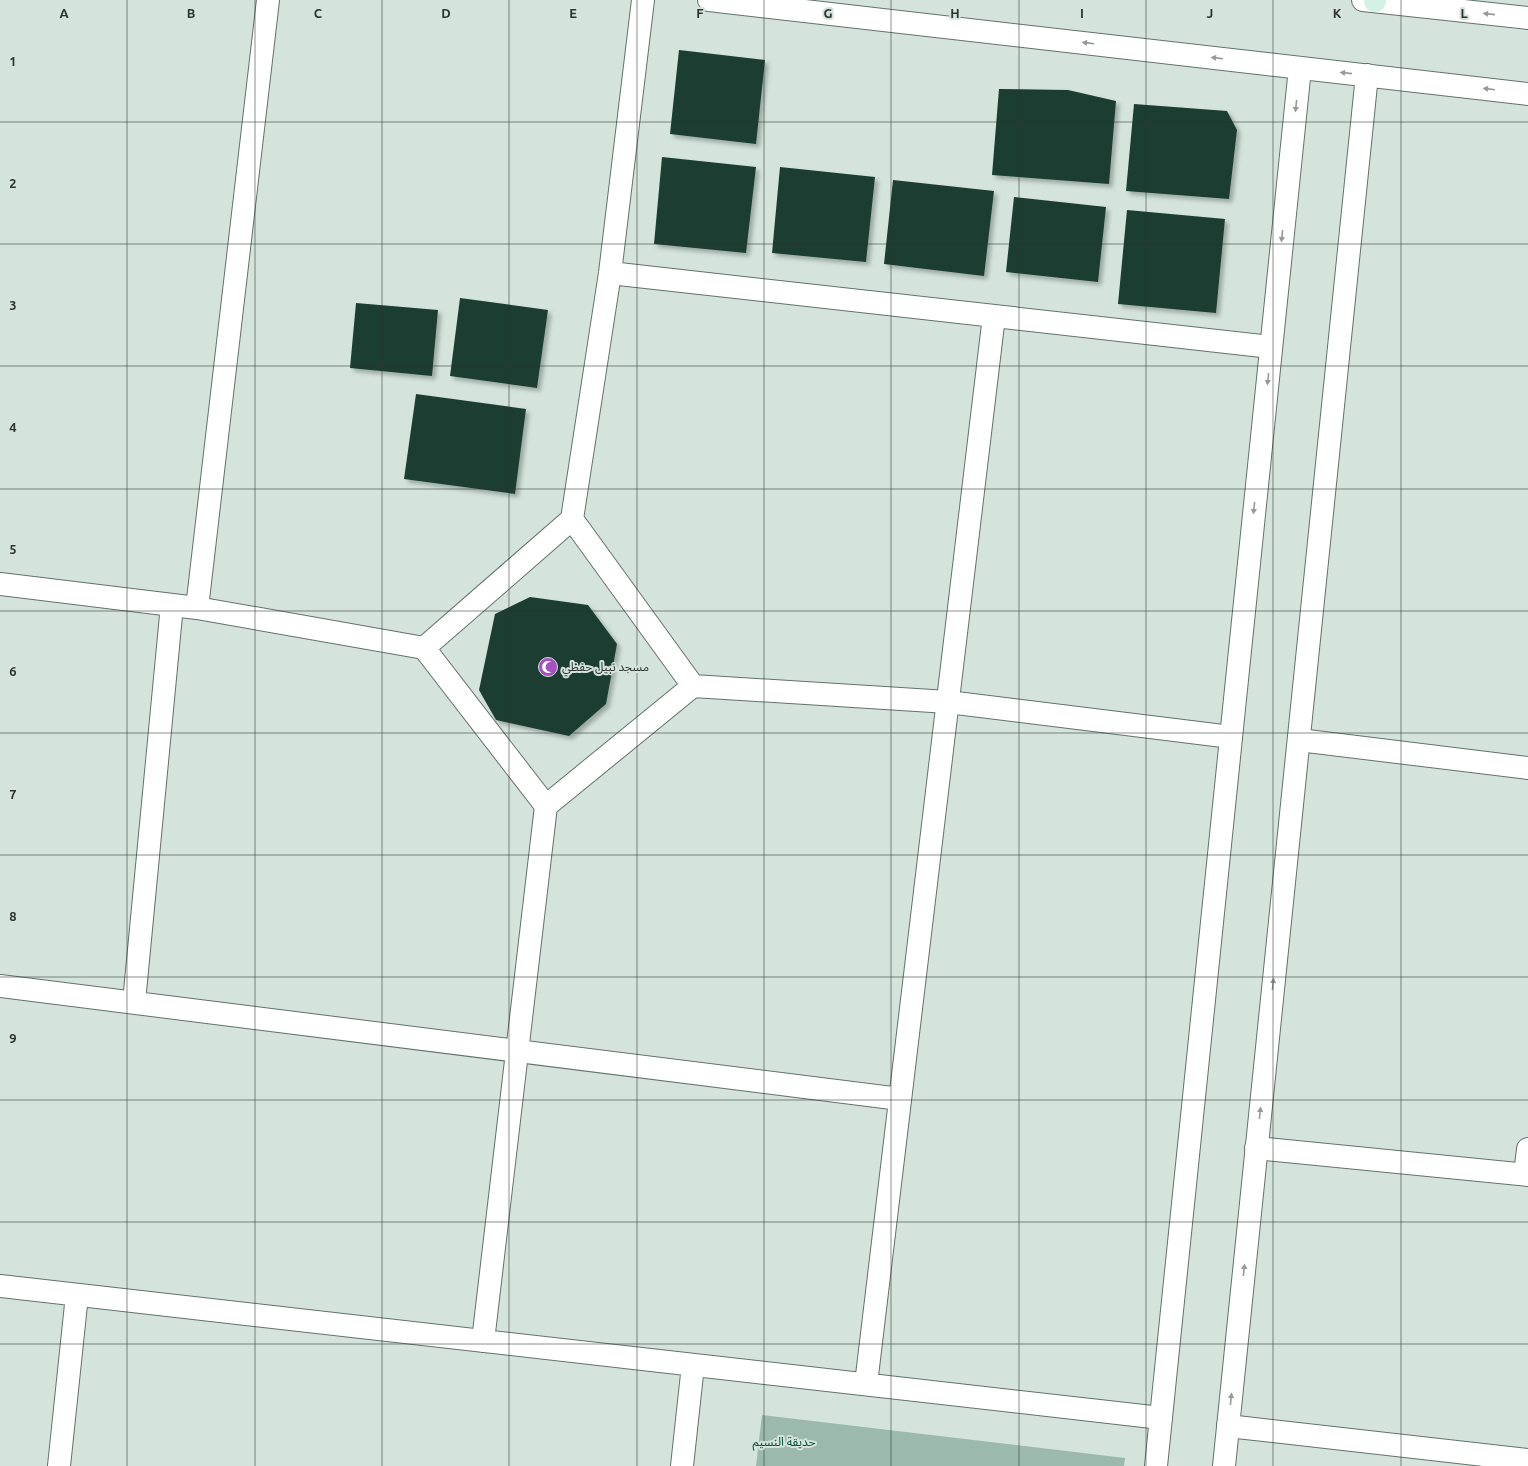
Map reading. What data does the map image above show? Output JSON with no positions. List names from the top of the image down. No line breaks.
{"parks":["حدیقة النسیم"],"places":{"mosque":["مسجد نبيل حفظي"]},"grid":{"columns":["A","B","C","D","E","F","G","H","I","J","K","L"],"rows":["1","2","3","4","5","6","7","8","9"]}}
